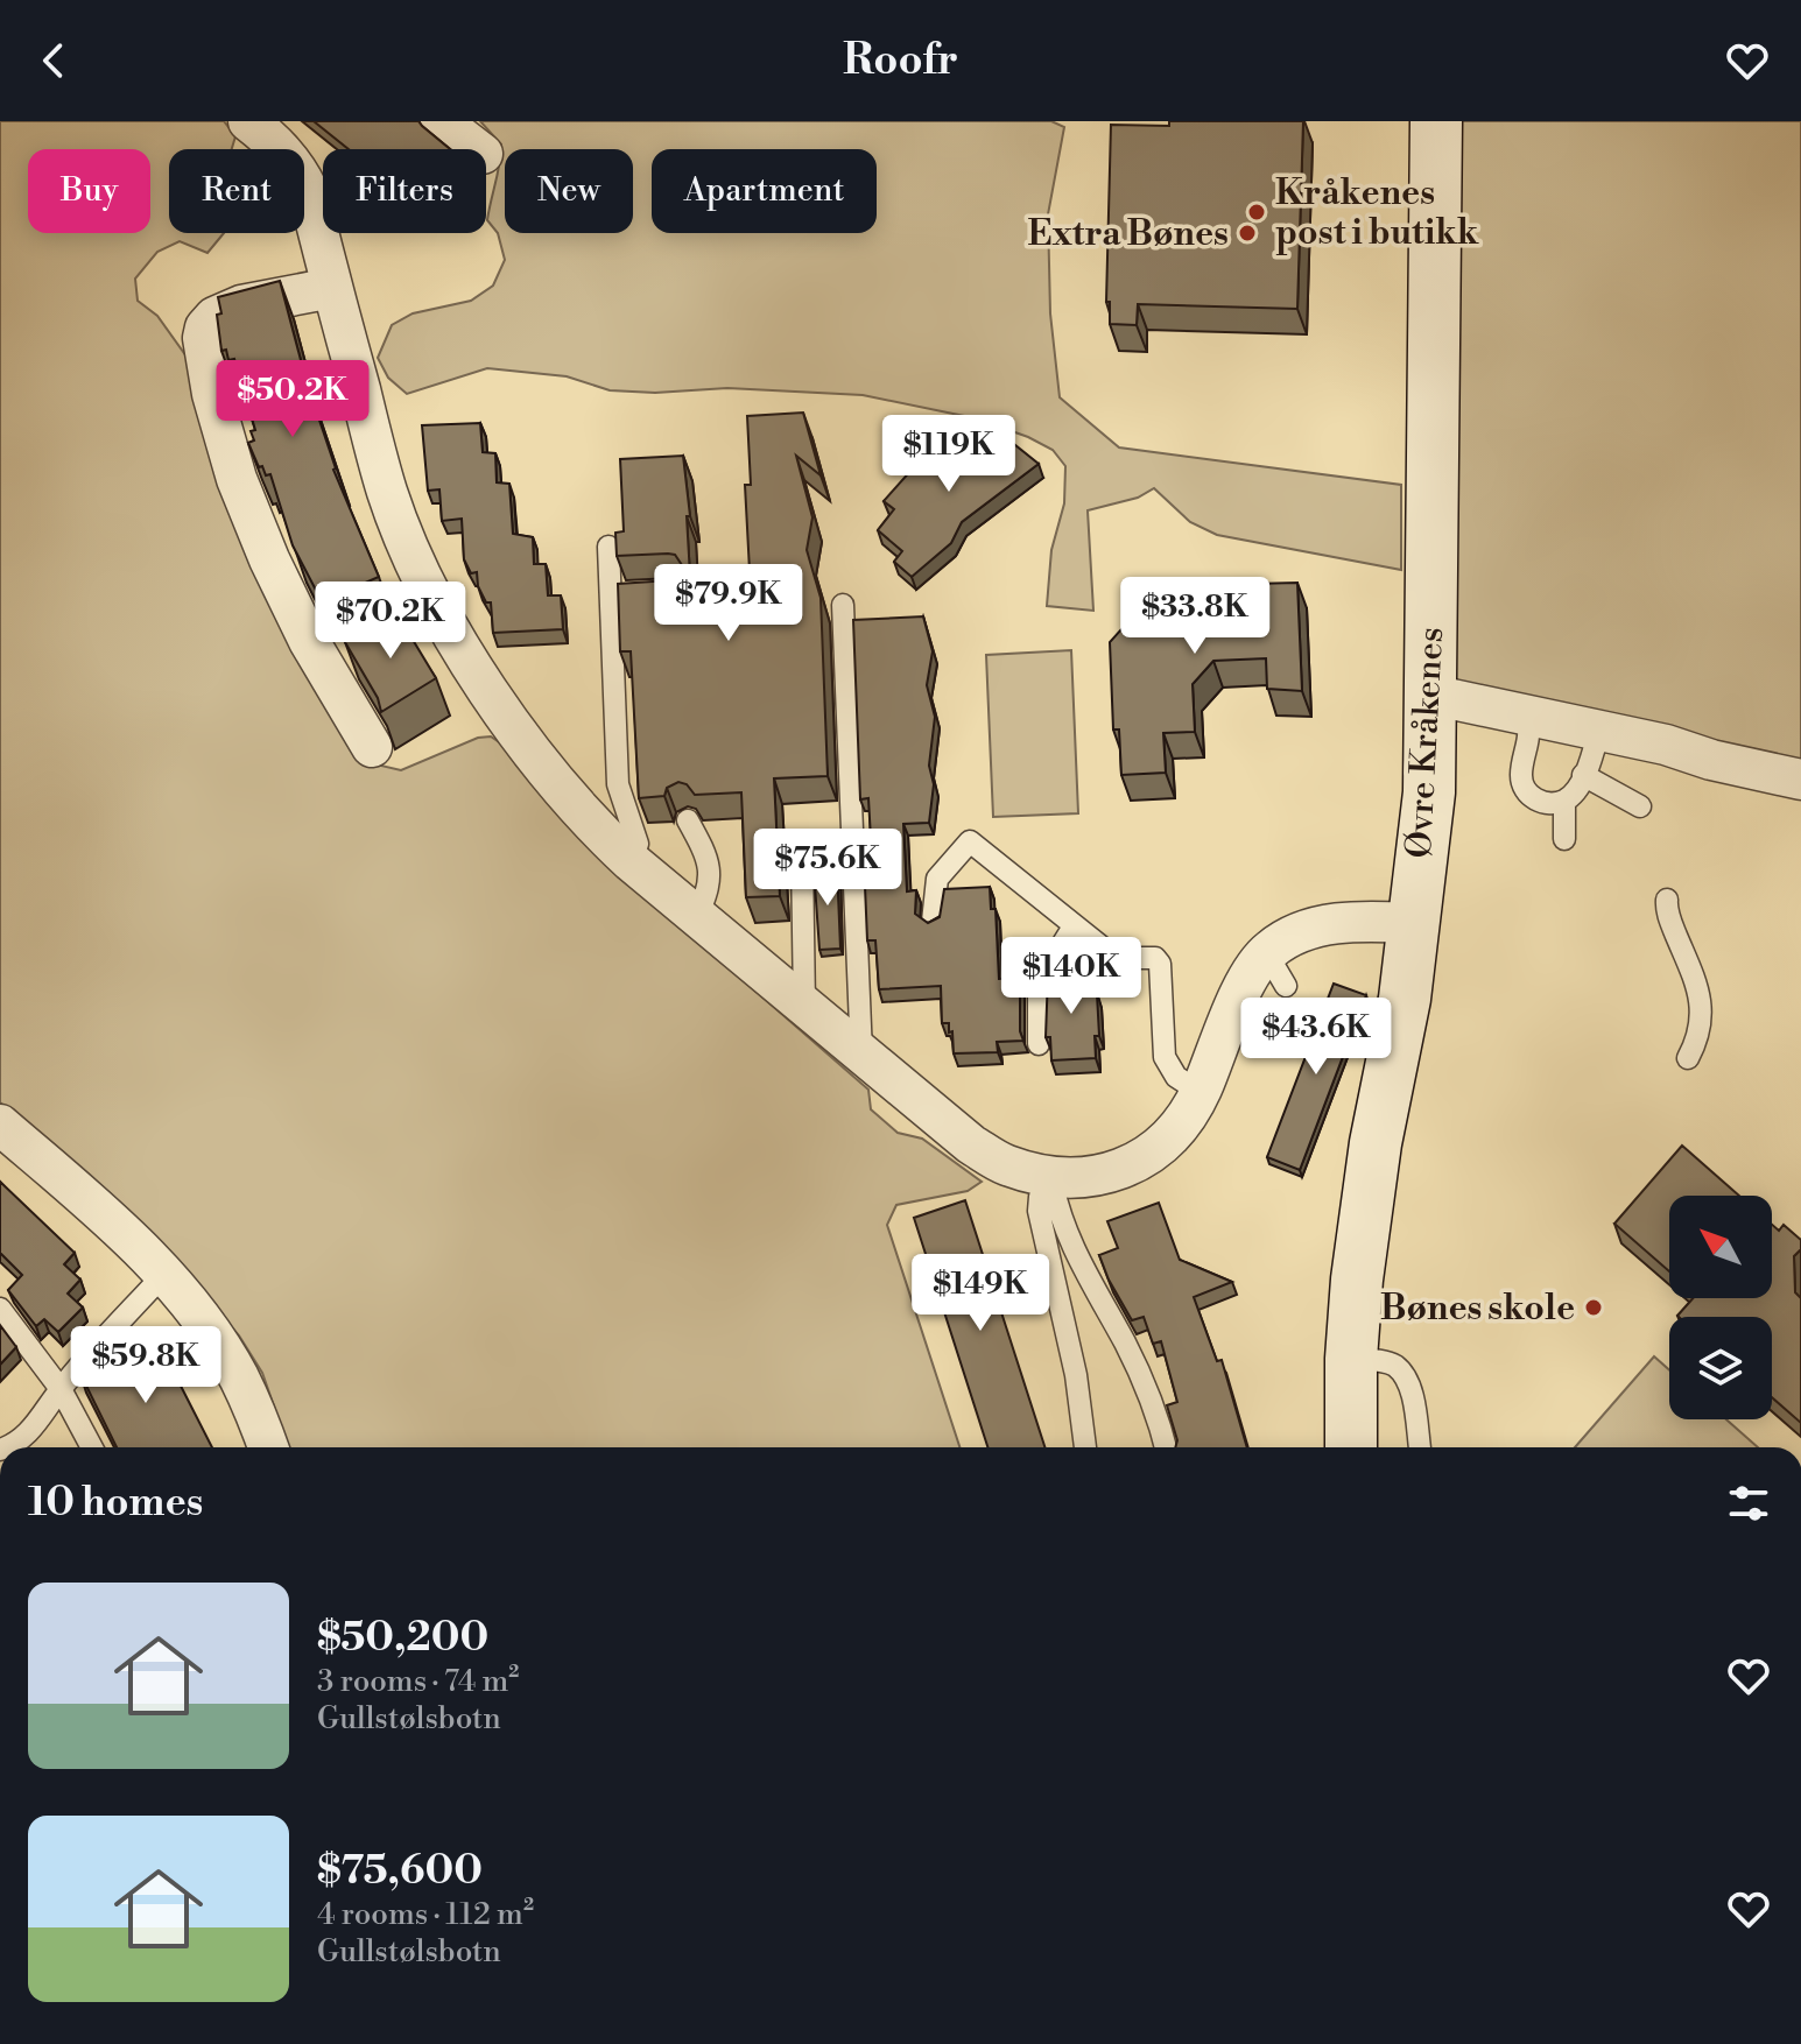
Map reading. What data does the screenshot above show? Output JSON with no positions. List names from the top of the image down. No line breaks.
{"streets":{"main road":["Øvre Kråkenes"]},"places":["Kråkenes post i butikk","Extra Bønes","Bønes skole"],"north":"top left","page":{"header":"Roofr","chip":["Buy","Rent","Filters","New","Apartment"],"price":["$50.2K","$119K","$79.9K","$33.8K","$70.2K","$75.6K","$140K","$43.6K","$149K","$59.8K"],"heading":"10 homes","list":[{"name":"$50,200","note":"3 rooms · 74 m² · Gullstølsbotn"},{"name":"$75,600","note":"4 rooms · 112 m² · Gullstølsbotn"}]}}
